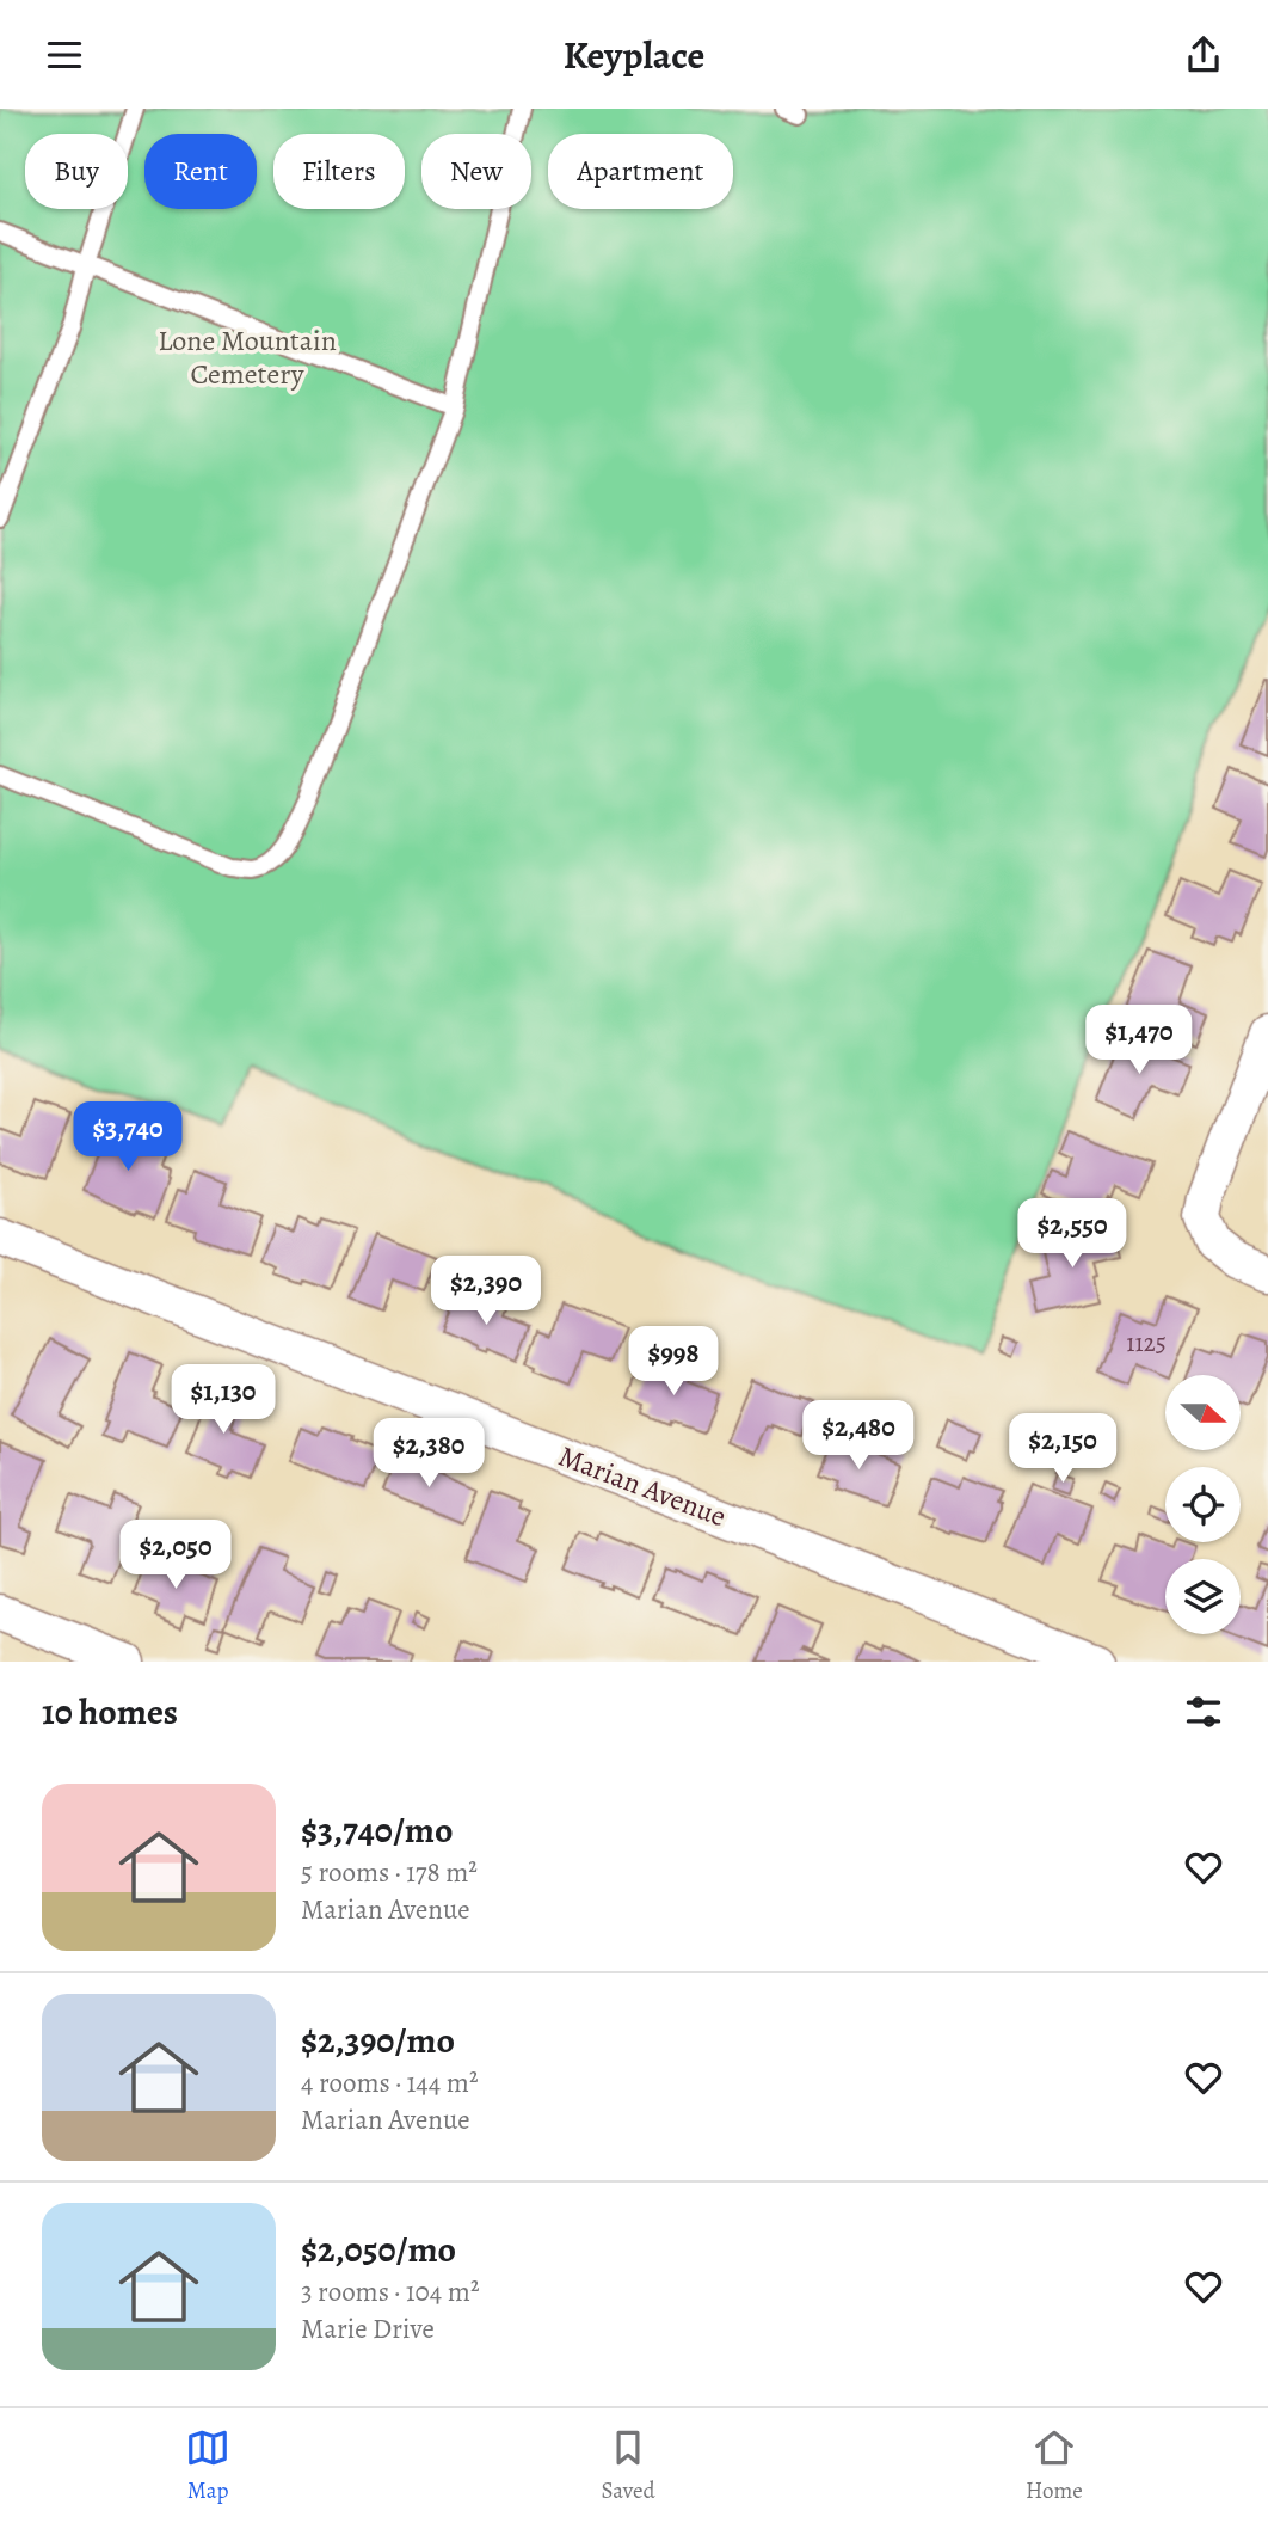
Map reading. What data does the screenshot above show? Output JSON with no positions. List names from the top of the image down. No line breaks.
{"streets":{"street":["Marian Avenue"]},"parks":["Lone Mountain Cemetery"],"house_numbers":["1125"],"north":"right","page":{"header":"Keyplace","chip":["Buy","Rent","Filters","New","Apartment"],"price":["$1,470","$3,740","$2,550","$2,390","$998","$1,130","$2,480","$2,150","$2,380","$2,050"],"heading":"10 homes","list":[{"name":"$3,740/mo","note":"5 rooms · 178 m² · Marian Avenue"},{"name":"$2,390/mo","note":"4 rooms · 144 m² · Marian Avenue"},{"name":"$2,050/mo","note":"3 rooms · 104 m² · Marie Drive"}],"tabs":["Map","Saved","Home"]}}
